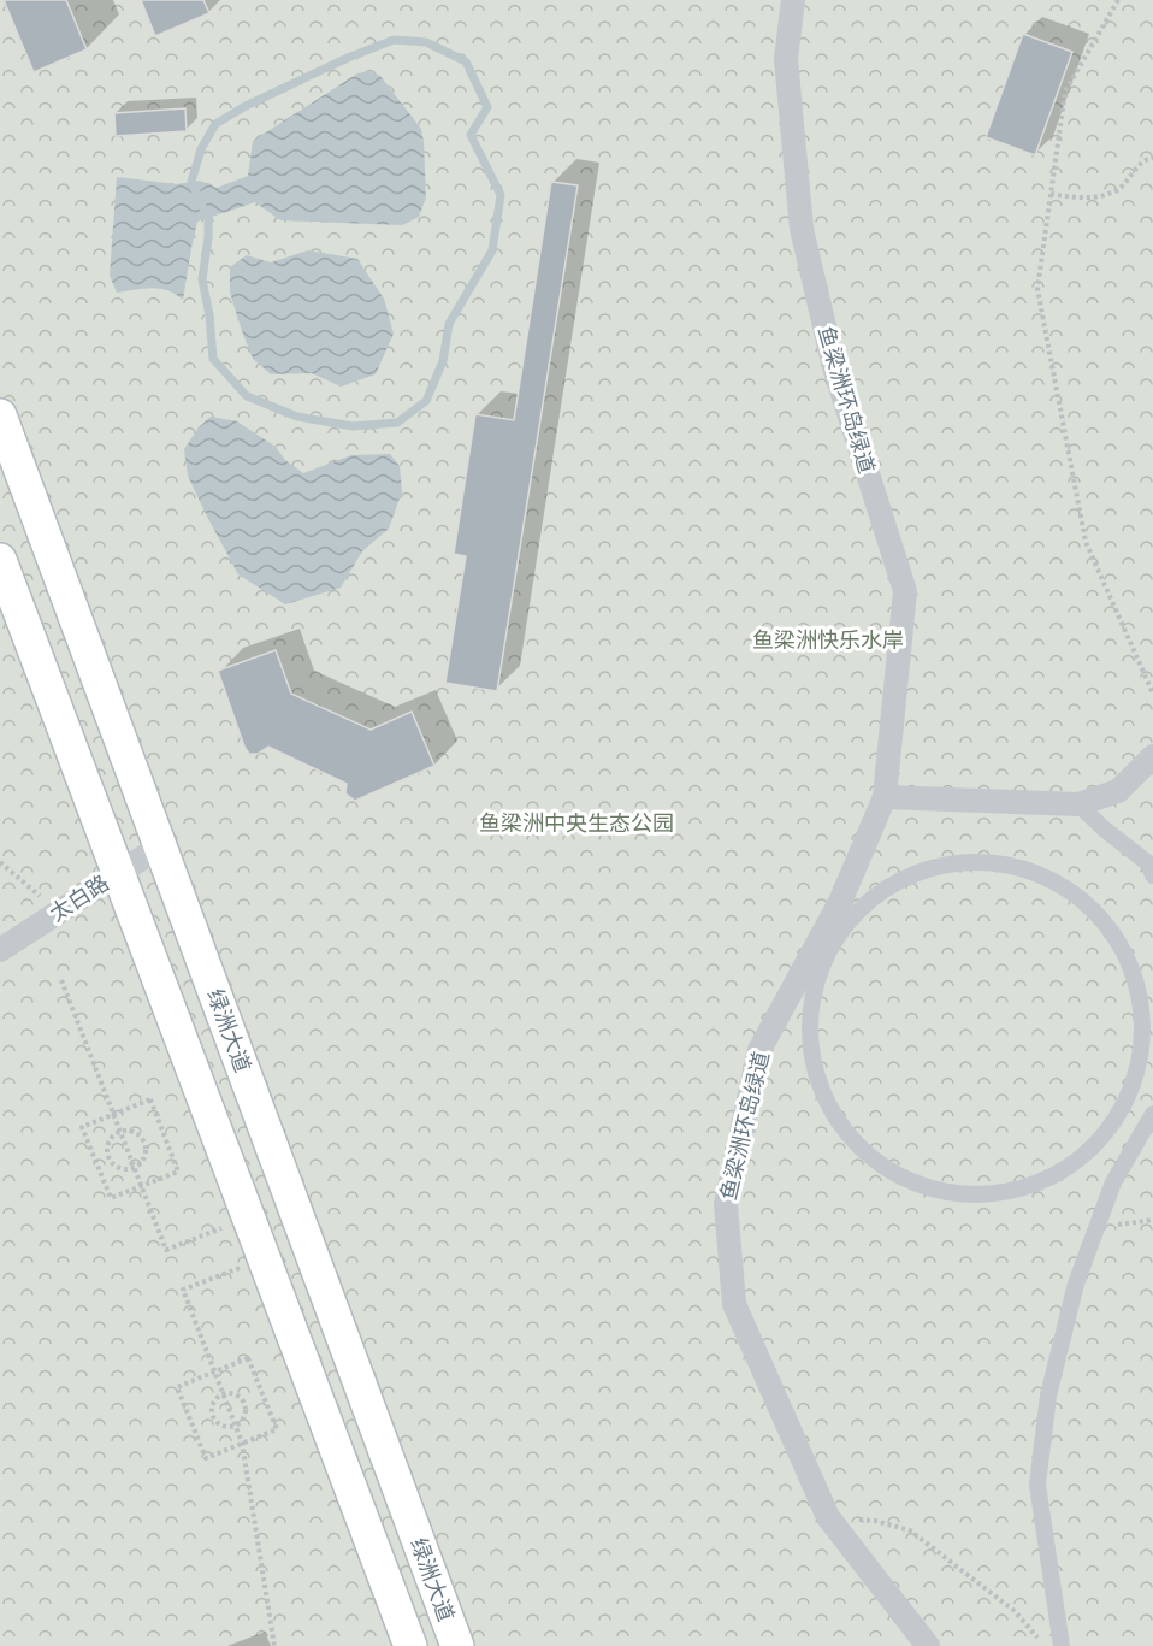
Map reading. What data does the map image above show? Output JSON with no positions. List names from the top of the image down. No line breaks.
{"streets":{"main road":["绿洲大道"],"street":["鱼梁洲环岛绿道","太白路"]},"crossings":[["太白路","绿洲大道"]],"parks":["鱼梁洲快乐水岸","鱼梁洲中央生态公园"]}
